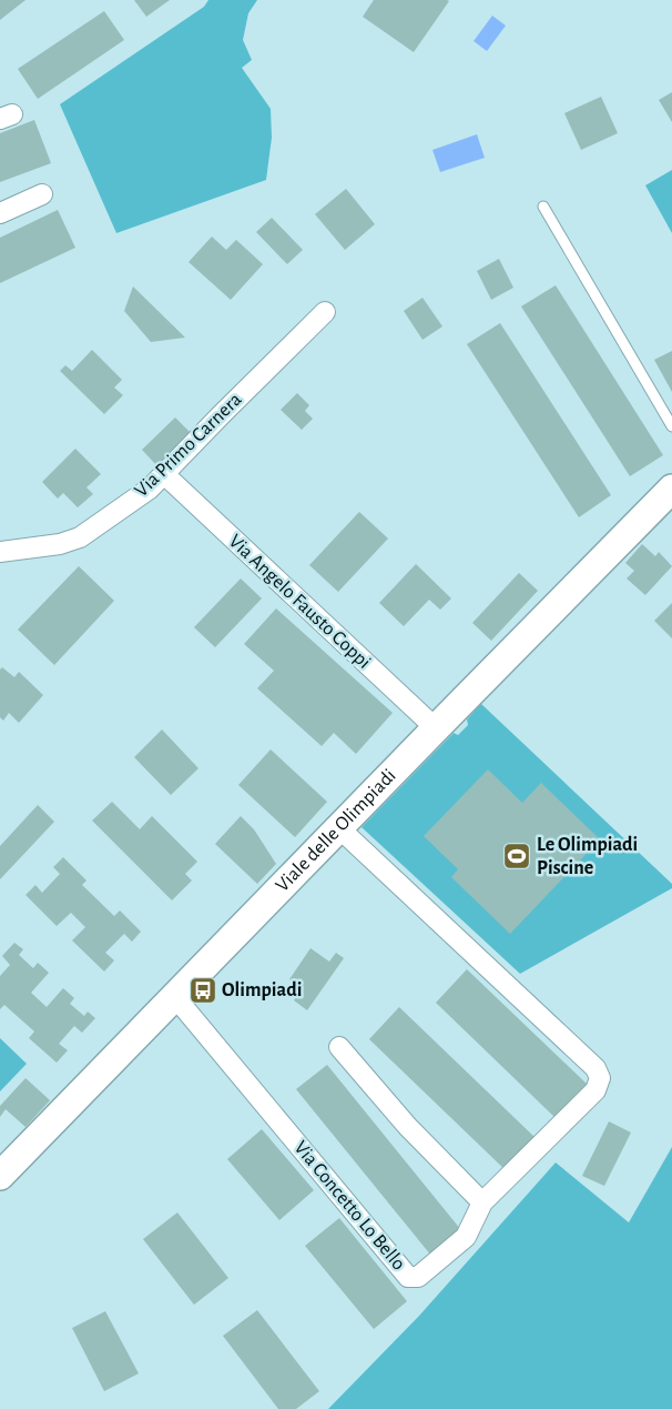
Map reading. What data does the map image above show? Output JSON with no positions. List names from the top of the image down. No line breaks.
{"streets":{"street":["Via Primo Carnera","Via Angelo Fausto Coppi","Viale delle Olimpiadi","Via Concetto Lo Bello"]},"crossings":[["Via Primo Carnera","Via Angelo Fausto Coppi"],["Via Angelo Fausto Coppi","Viale delle Olimpiadi"],["Viale delle Olimpiadi","Via Concetto Lo Bello"]],"places":{"sports":["Le Olimpiadi Piscine"],"bus stop":["Olimpiadi"]}}
